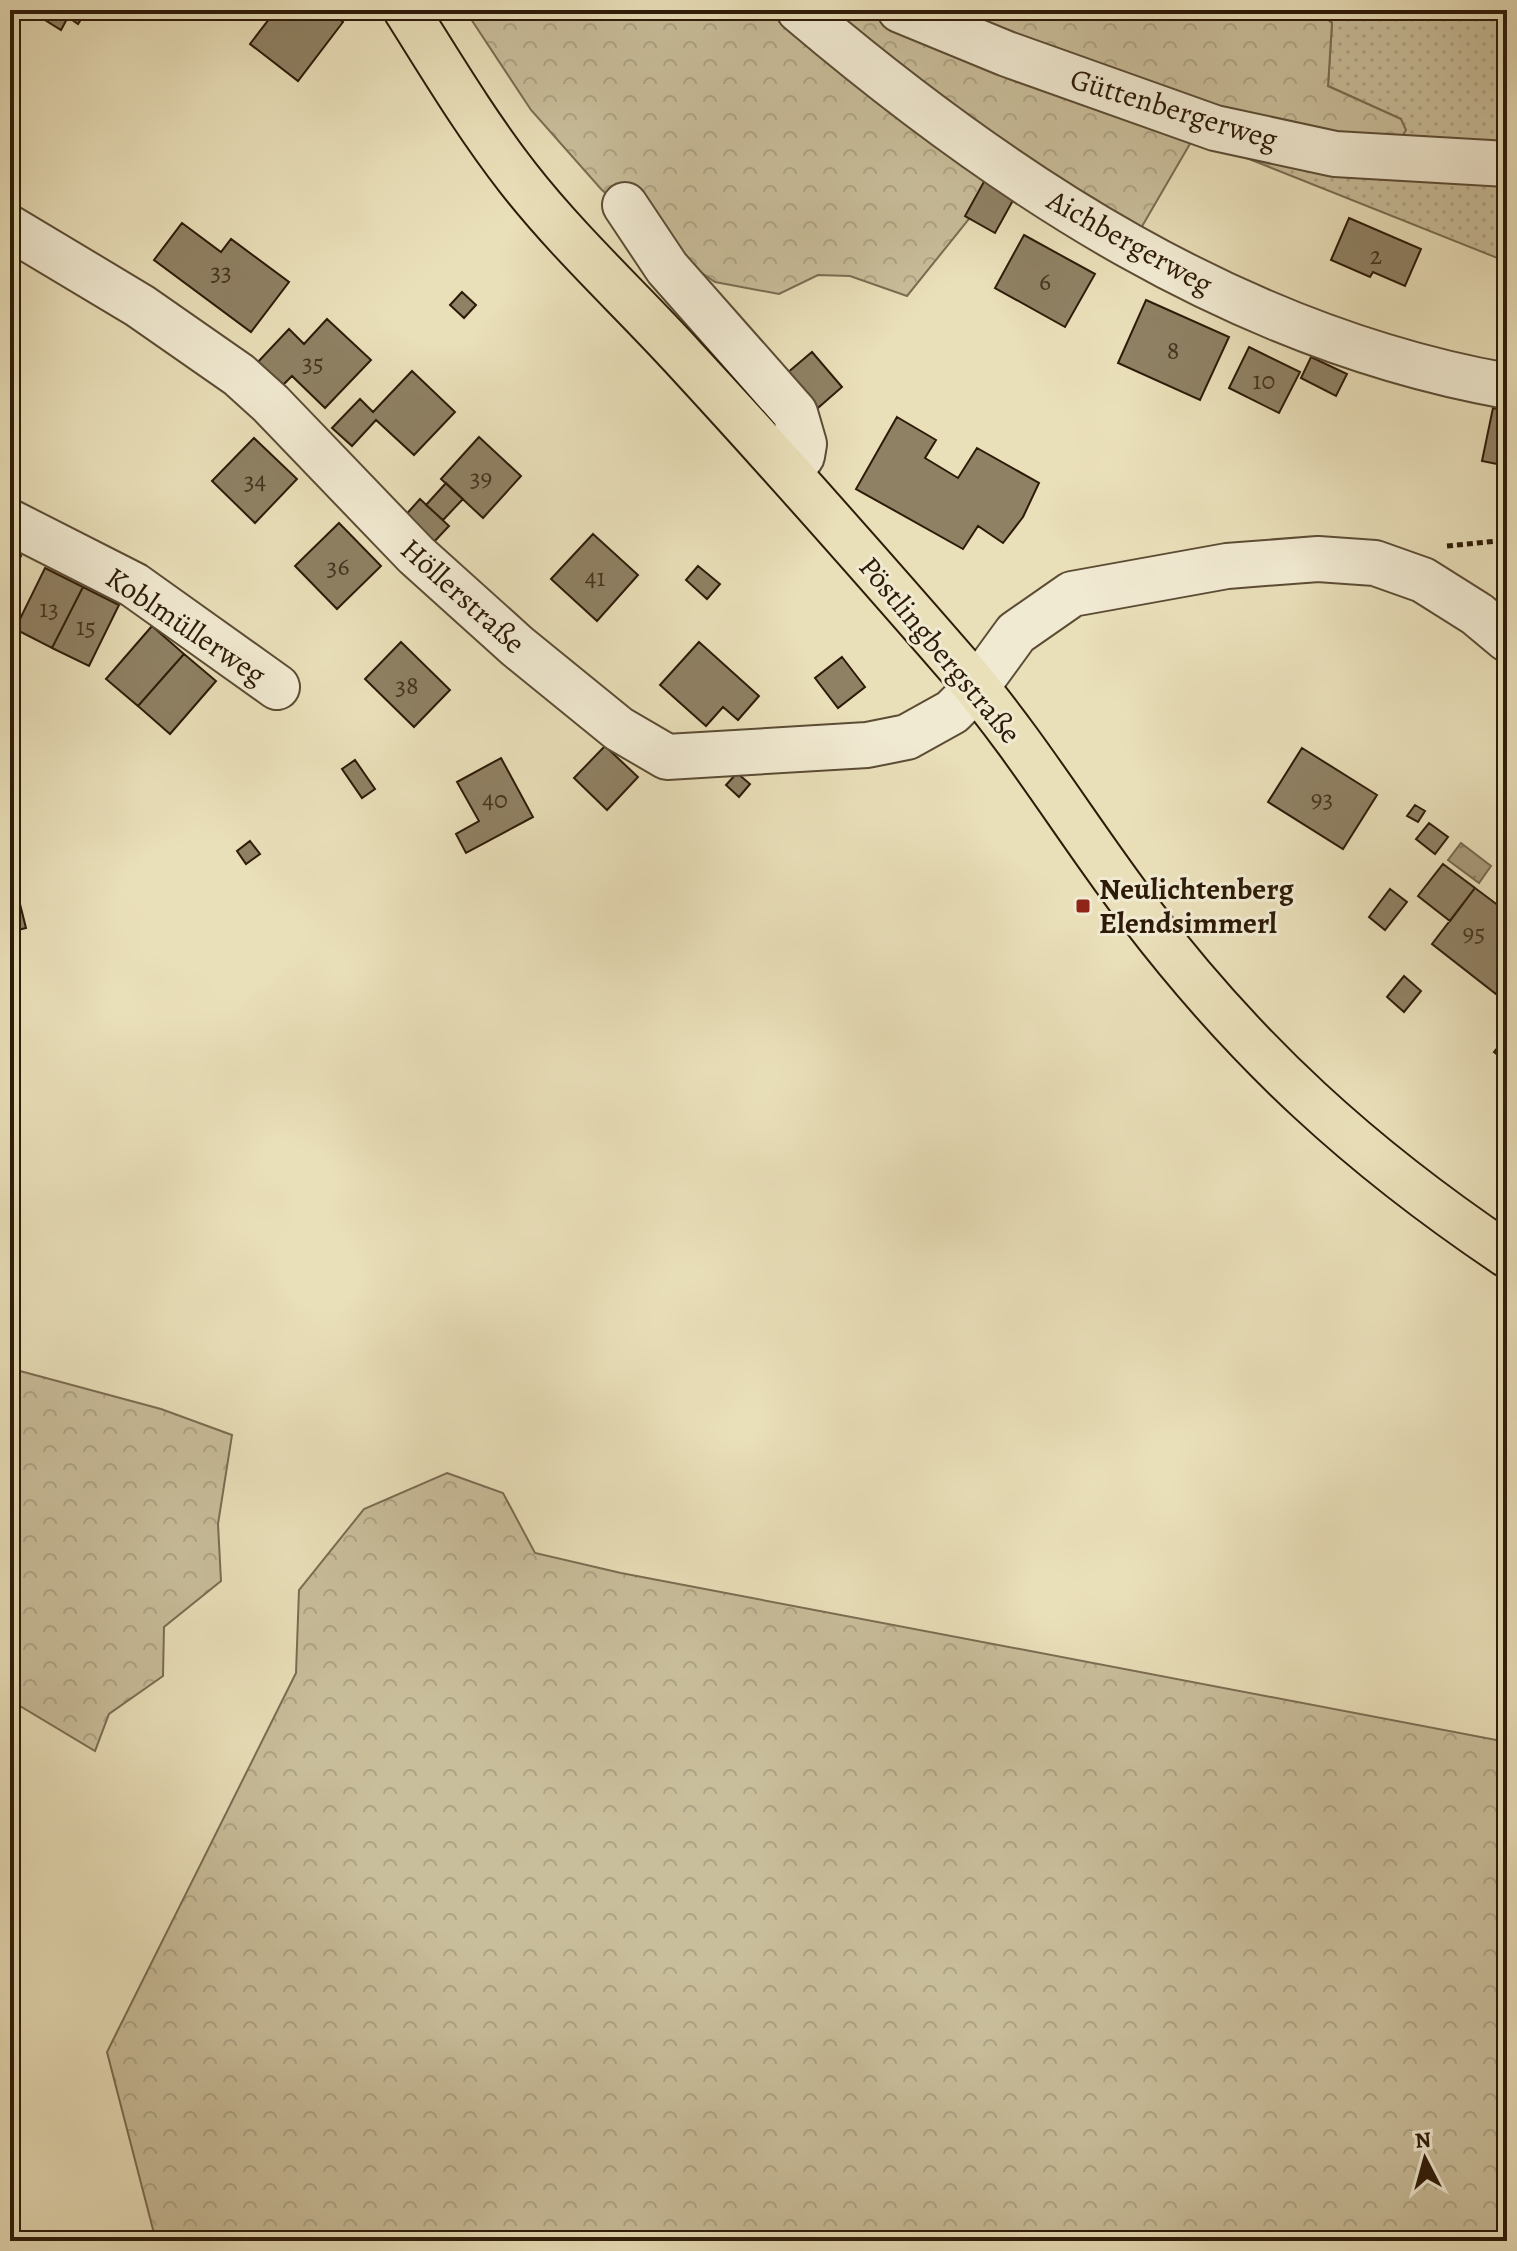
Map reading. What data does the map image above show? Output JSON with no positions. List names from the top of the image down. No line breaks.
{"streets":{"main road":["Pöstlingbergstraße"],"street":["Güttenbergerweg","Aichbergerweg","Höllerstraße","Koblmüllerweg"]},"crossings":[["Höllerstraße","Pöstlingbergstraße"]],"places":{"transit":["Neulichtenberg Elendsimmerl"]},"house_numbers":["2","33","6","8","35","10","39","34","36","41","13","15","38","93","40","95"],"north":"top"}
